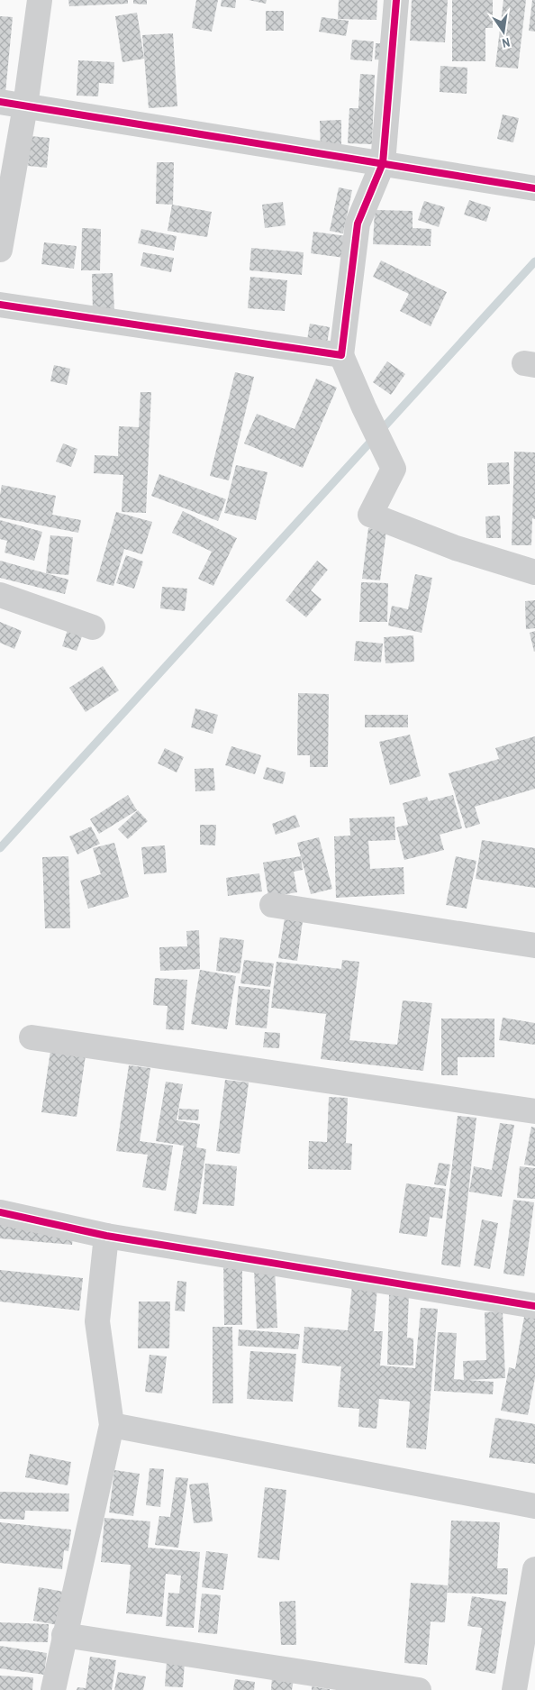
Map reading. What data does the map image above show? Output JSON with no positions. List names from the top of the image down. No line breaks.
{"north":"bottom"}
